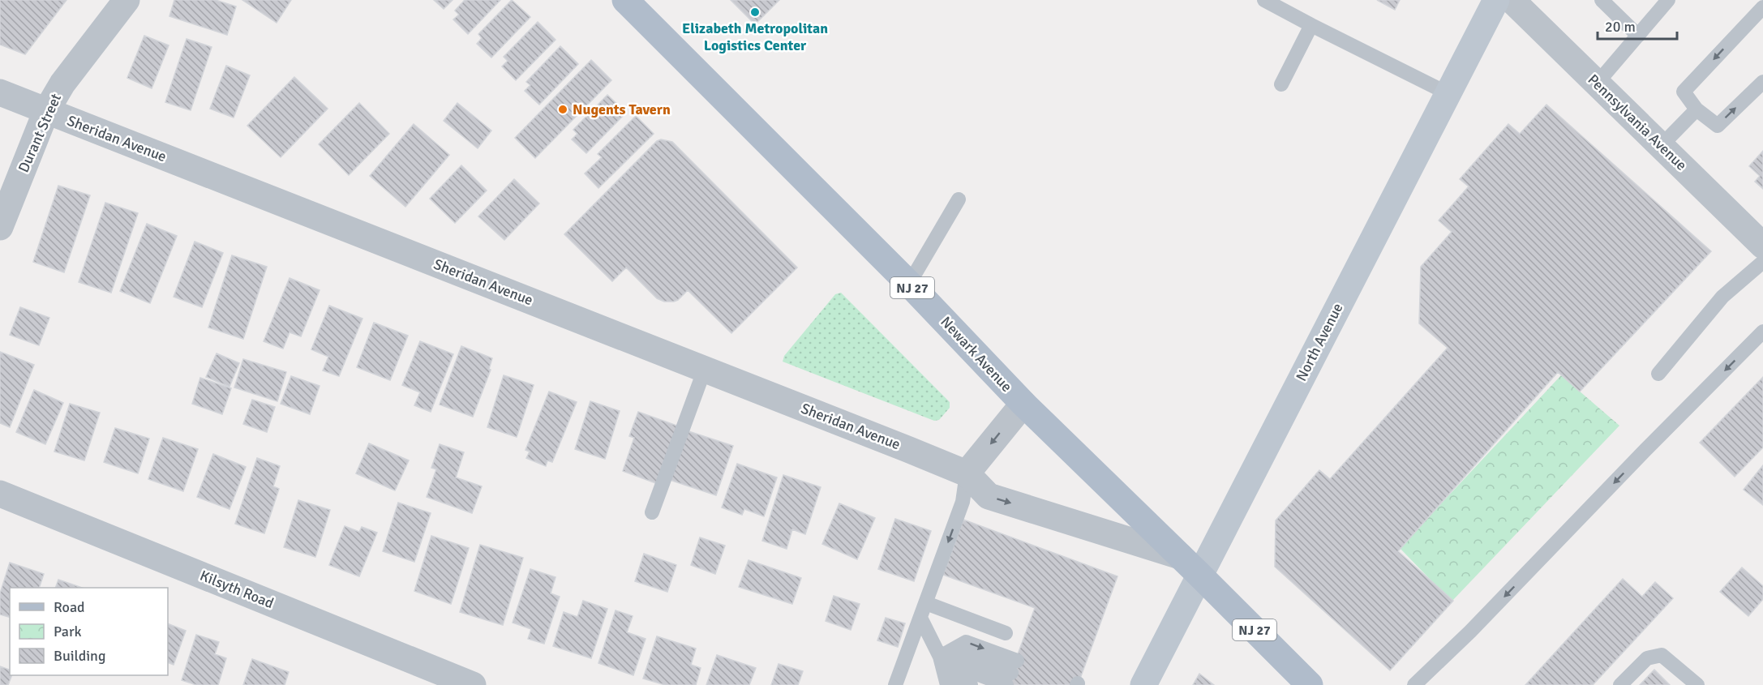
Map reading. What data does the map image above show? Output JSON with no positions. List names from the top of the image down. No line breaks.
{"streets":{"main road":["NJ 27","North Avenue","Newark Avenue"],"street":["Pennsylvania Avenue","Durant Street","Sheridan Avenue","Kilsyth Road"]},"crossings":[["Durant Street","Sheridan Avenue"],["Sheridan Avenue","Newark Avenue"],["North Avenue","Newark Avenue"]],"places":["Elizabeth Metropolitan Logistics Center","Nugents Tavern"],"legend":["Road","Park","Building"],"scale_bar":"20 m"}
